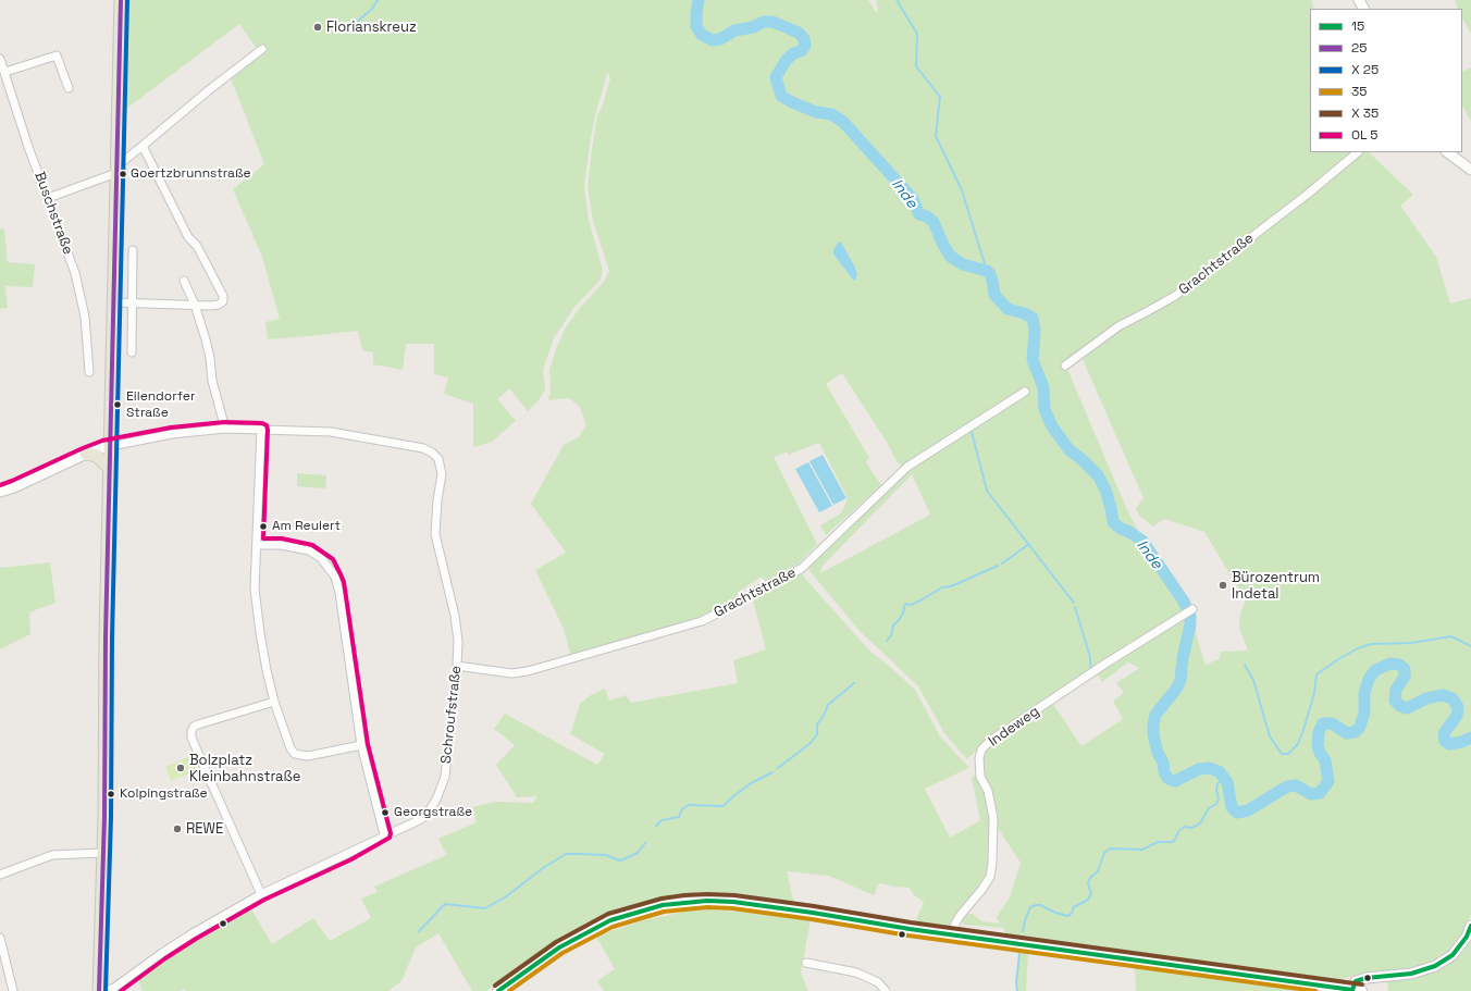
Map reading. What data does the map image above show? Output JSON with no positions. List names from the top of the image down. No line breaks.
{"streets":{"street":["Buschstraße","Grachtstraße","Schroufstraße","Indeweg"]},"crossings":[["Grachtstraße","Schroufstraße"]],"water":["Inde"],"places":["Florianskreuz","Goertzbrunnstraße","Eilendorfer Straße","Am Reulert","Bürozentrum Indetal","Bolzplatz Kleinbahnstraße","Kolpingstraße","Georgstraße","REWE"],"lines":["transit line 25","transit line 15","transit line 35"],"legend":["15","25","X 25","35","X 35","OL 5"]}
